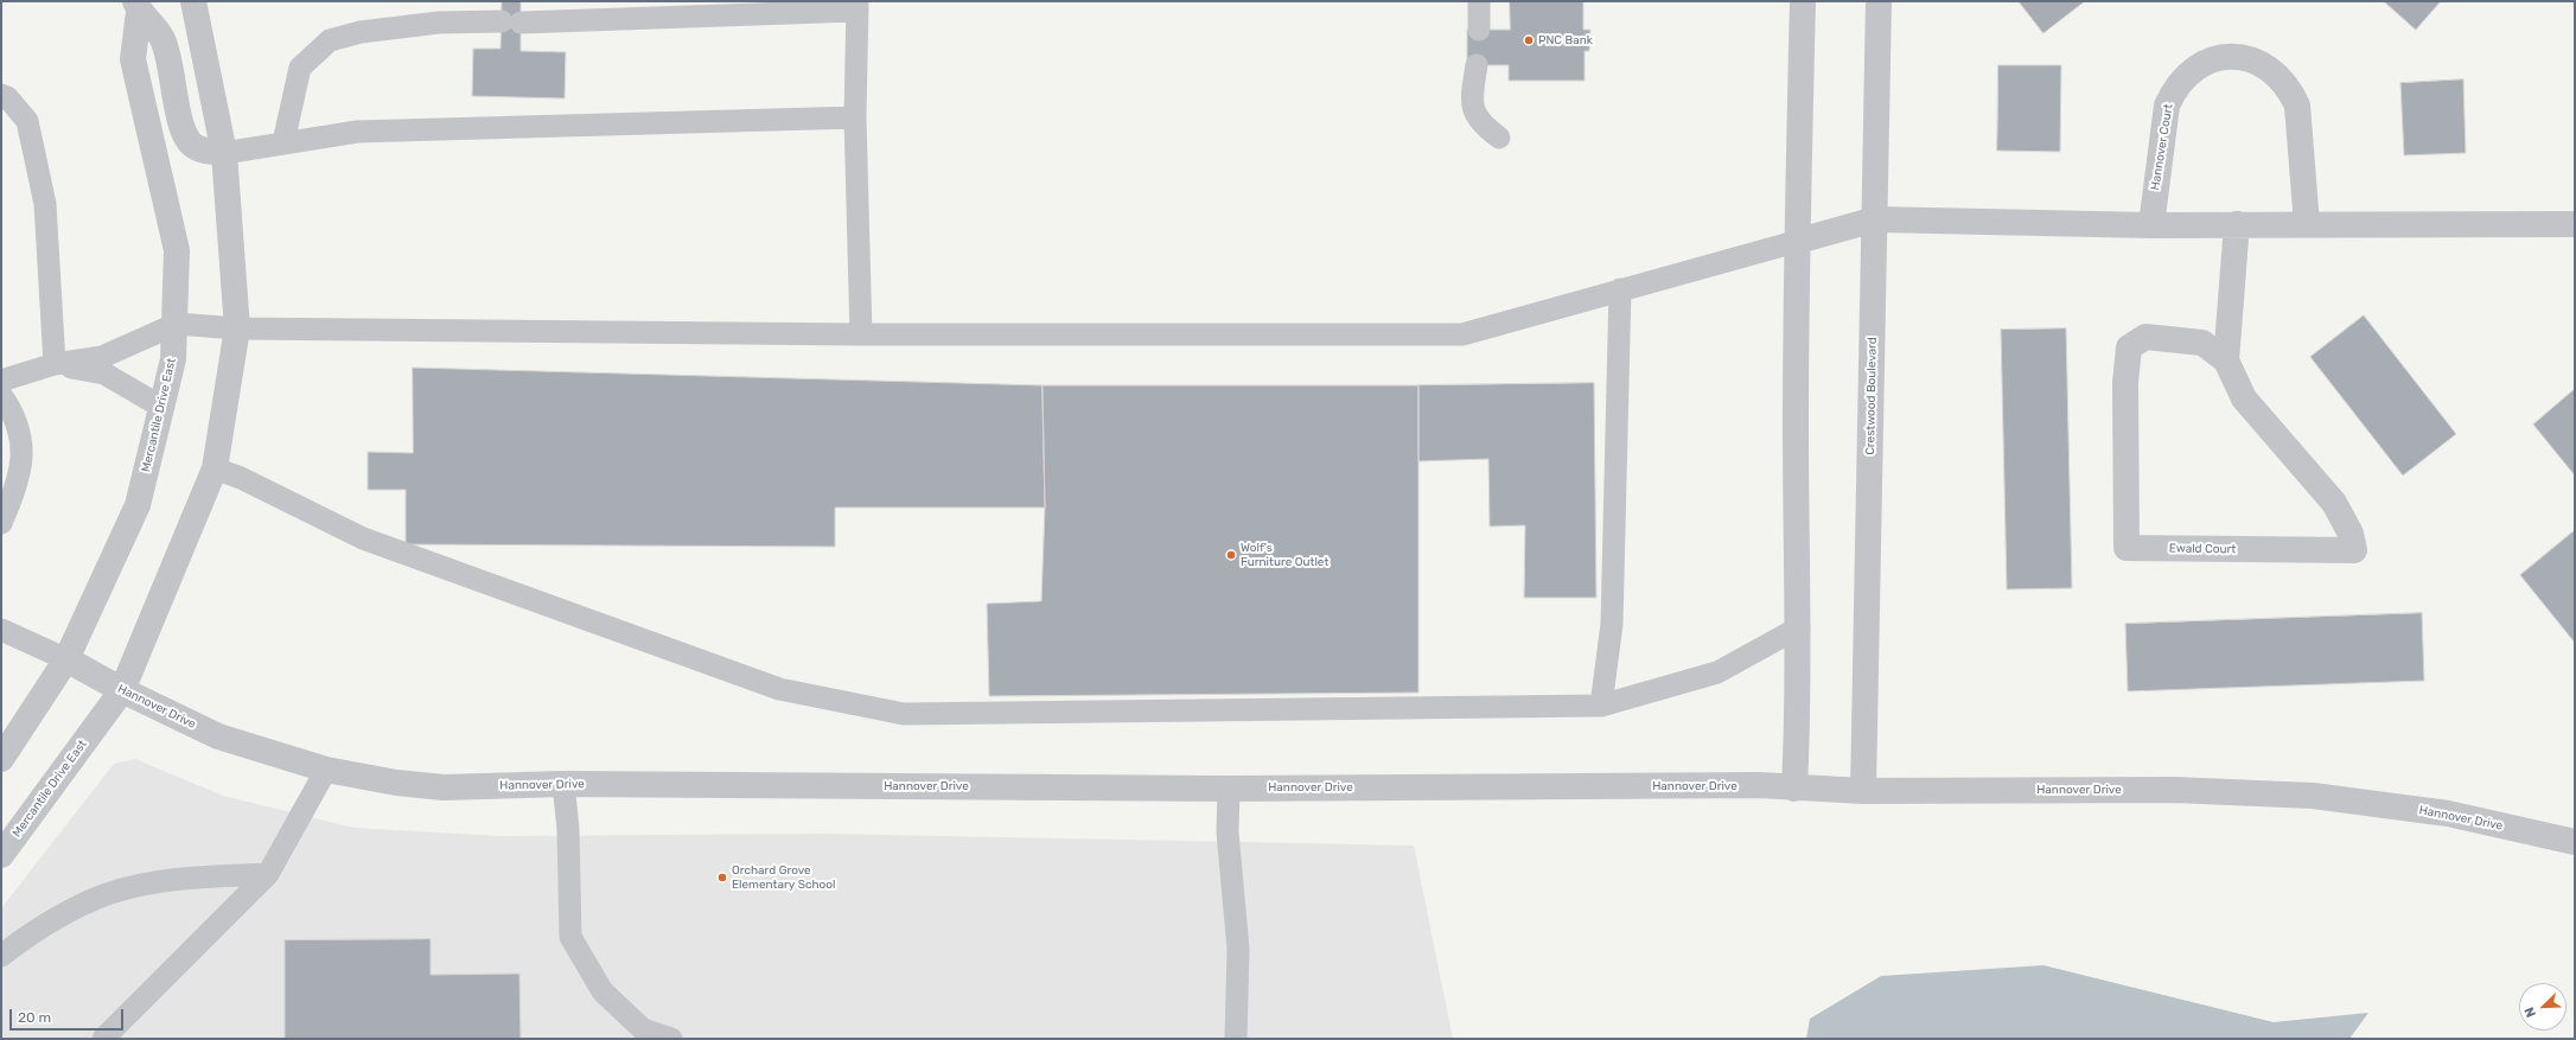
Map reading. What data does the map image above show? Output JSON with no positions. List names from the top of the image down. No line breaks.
{"streets":{"street":["Hannover Court","Crestwood Boulevard","Mercantile Drive East","Ewald Court","Hannover Drive"]},"crossings":[["Crestwood Boulevard","Hannover Drive"],["Mercantile Drive East","Hannover Drive"]],"places":["PNC Bank","Wolf's Furniture Outlet","Orchard Grove Elementary School"],"scale_bar":"20 m","north":"bottom left"}
